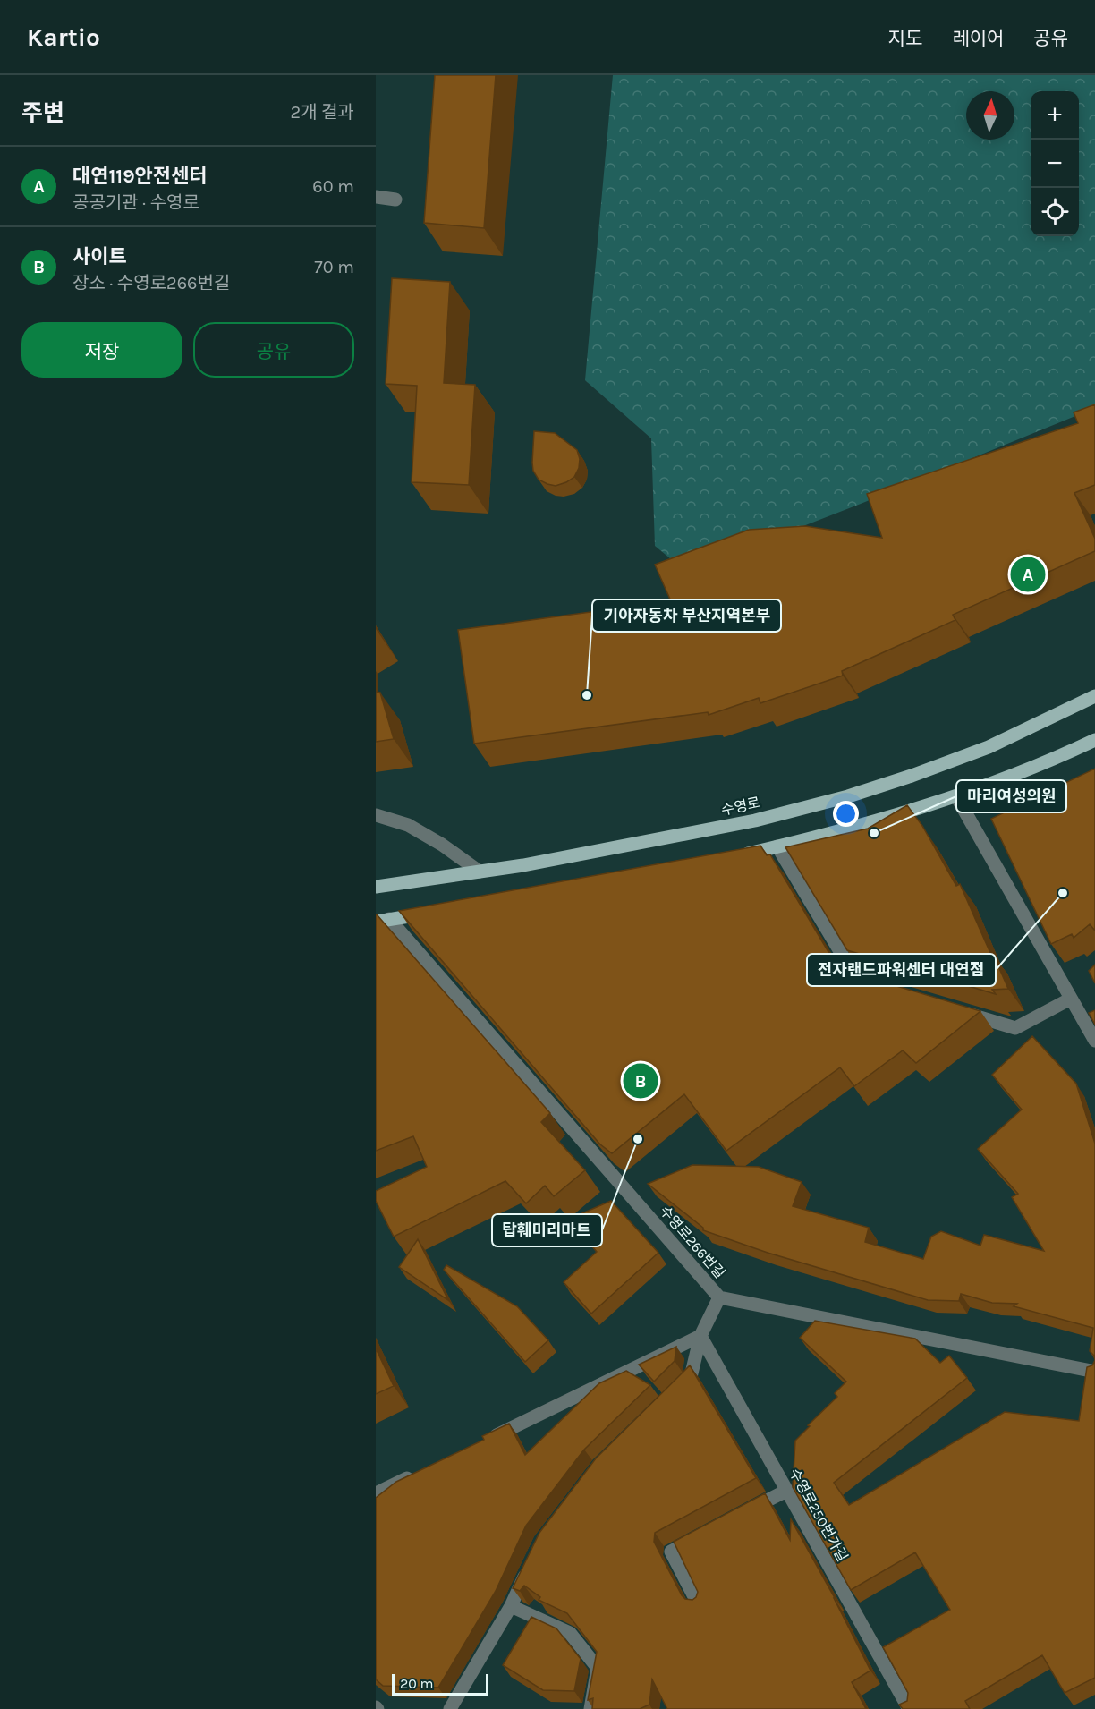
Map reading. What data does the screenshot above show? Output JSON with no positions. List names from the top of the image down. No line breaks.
{"streets":{"main road":["수영로"],"street":["수영로266번길","수영로250번가길"]},"places":["기아자동차 부산지역본부","마리여성의원","전자랜드파워센터 대연점","탑훼미리마트"],"scale_bar":"20 m","north":"top","page":{"header":"Kartio","nav":["지도","레이어","공유"],"heading":["주변","2개 결과"],"map_buttons":["+","−"],"list":[{"mark":"A","name":"대연119안전센터","note":"공공기관 · 수영로","value":"60 m"},{"mark":"B","name":"사이트","note":"장소 · 수영로266번길","value":"70 m"}],"buttons":["저장","공유"],"pins":["A","B"],"scale":"20 m"}}
